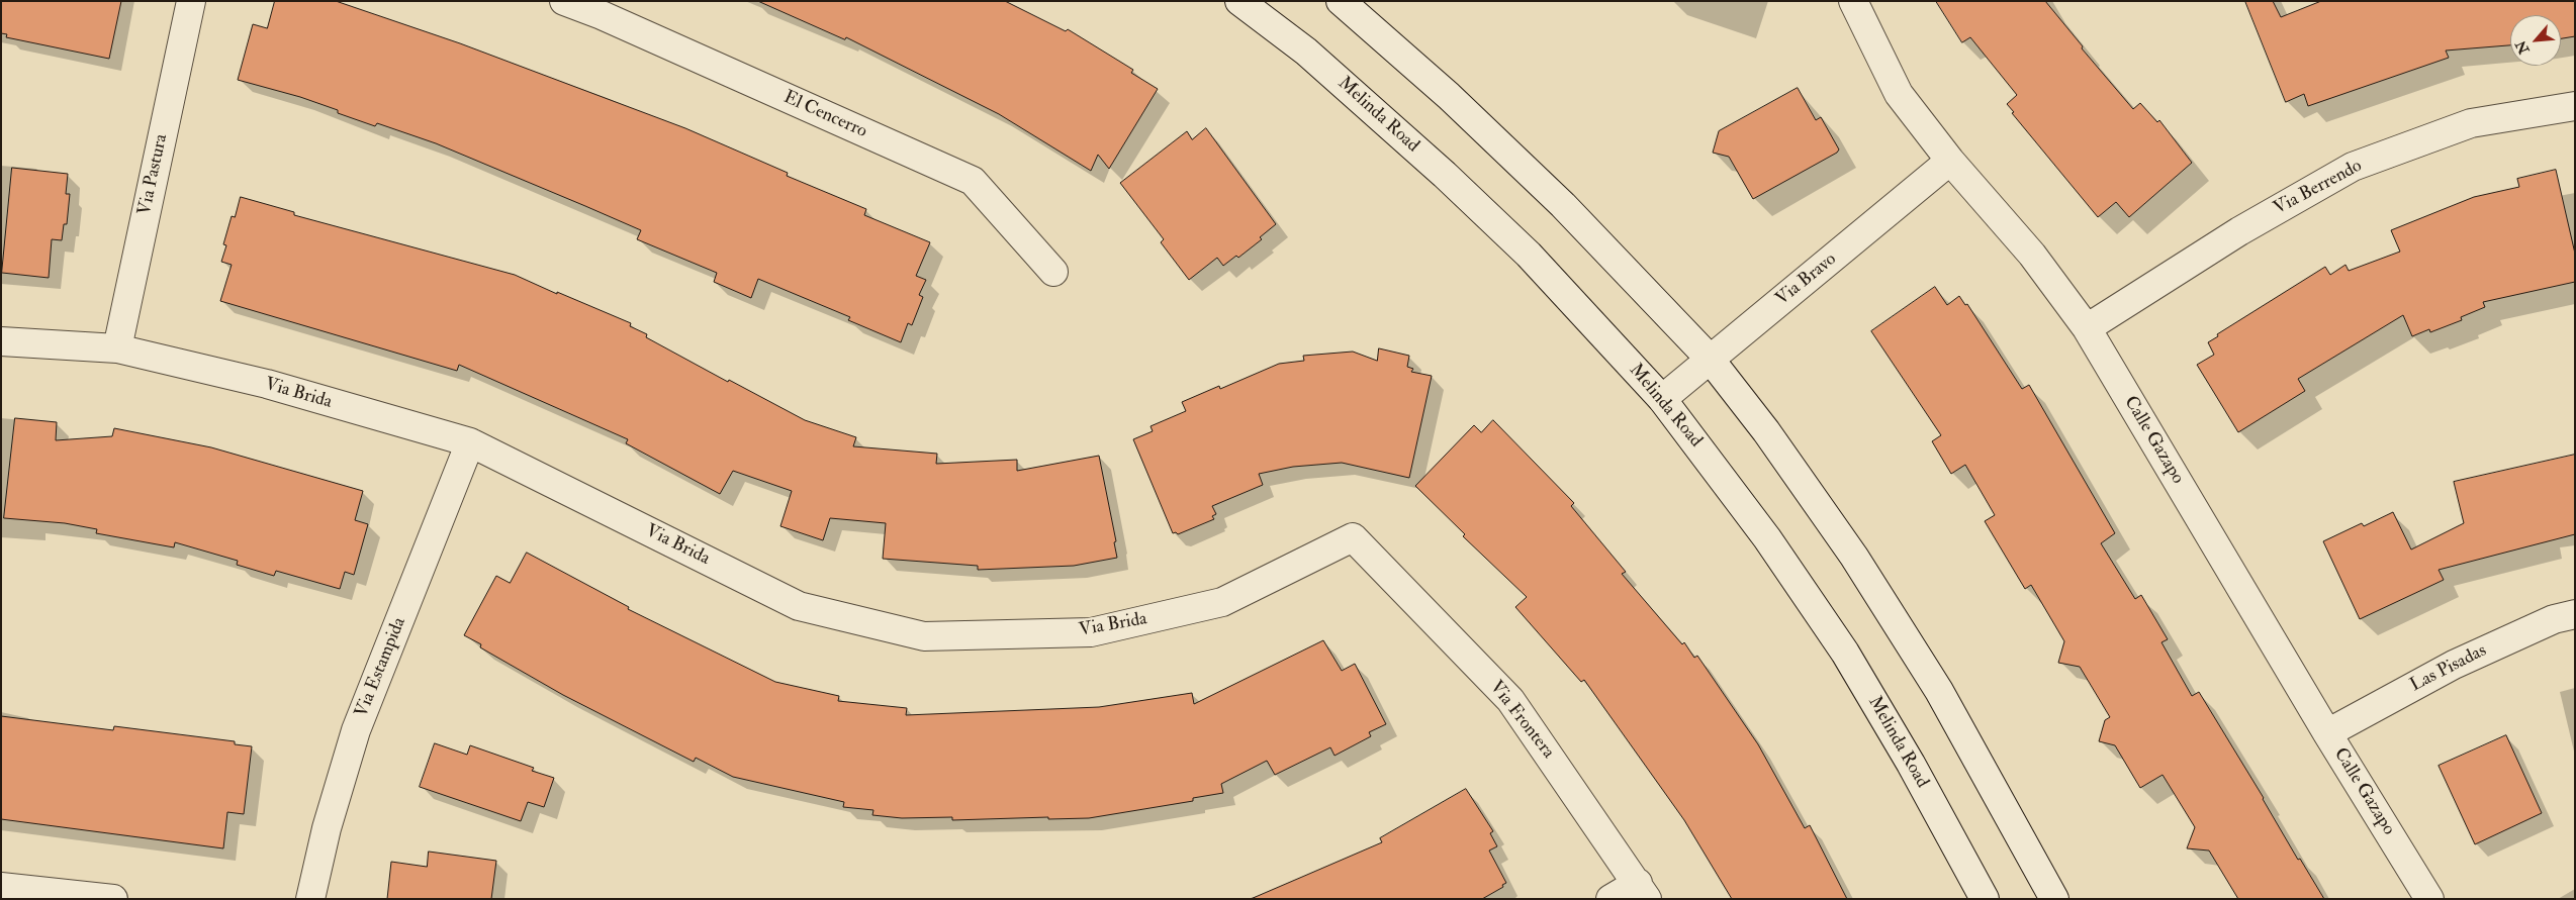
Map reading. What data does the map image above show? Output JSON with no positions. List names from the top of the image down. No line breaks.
{"streets":{"street":["El Cencerro","Melinda Road","Via Pastura","Via Berrendo","Via Bravo","Via Brida","Calle Gazapo","Via Estampida","Las Pisadas","Via Frontera"]},"crossings":[["Melinda Road","Via Bravo"],["Via Pastura","Via Brida"],["Via Berrendo","Calle Gazapo"],["Via Bravo","Calle Gazapo"],["Via Brida","Via Estampida"],["Via Brida","Via Frontera"],["Calle Gazapo","Las Pisadas"]],"north":"bottom left"}
